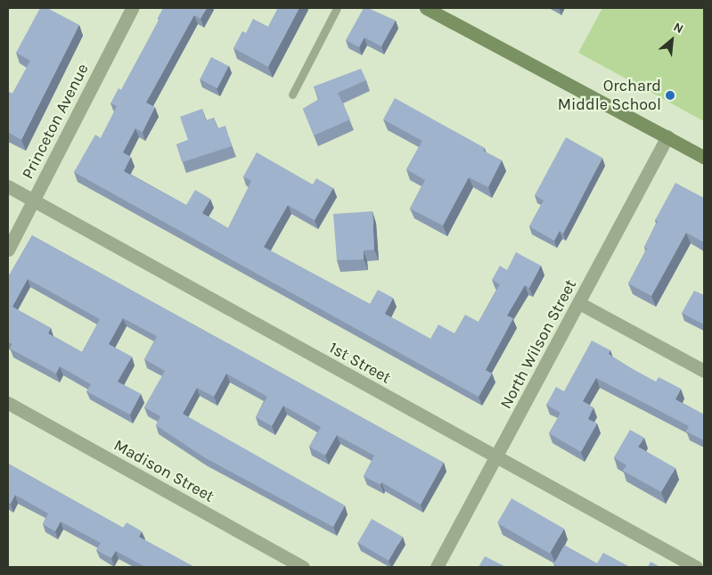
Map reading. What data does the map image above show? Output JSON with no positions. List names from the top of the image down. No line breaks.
{"streets":{"street":["Princeton Avenue","North Wilson Street","1st Street","Madison Street"]},"crossings":[["Princeton Avenue","1st Street"],["North Wilson Street","1st Street"]],"places":["Orchard Middle School"],"north":"top right"}
